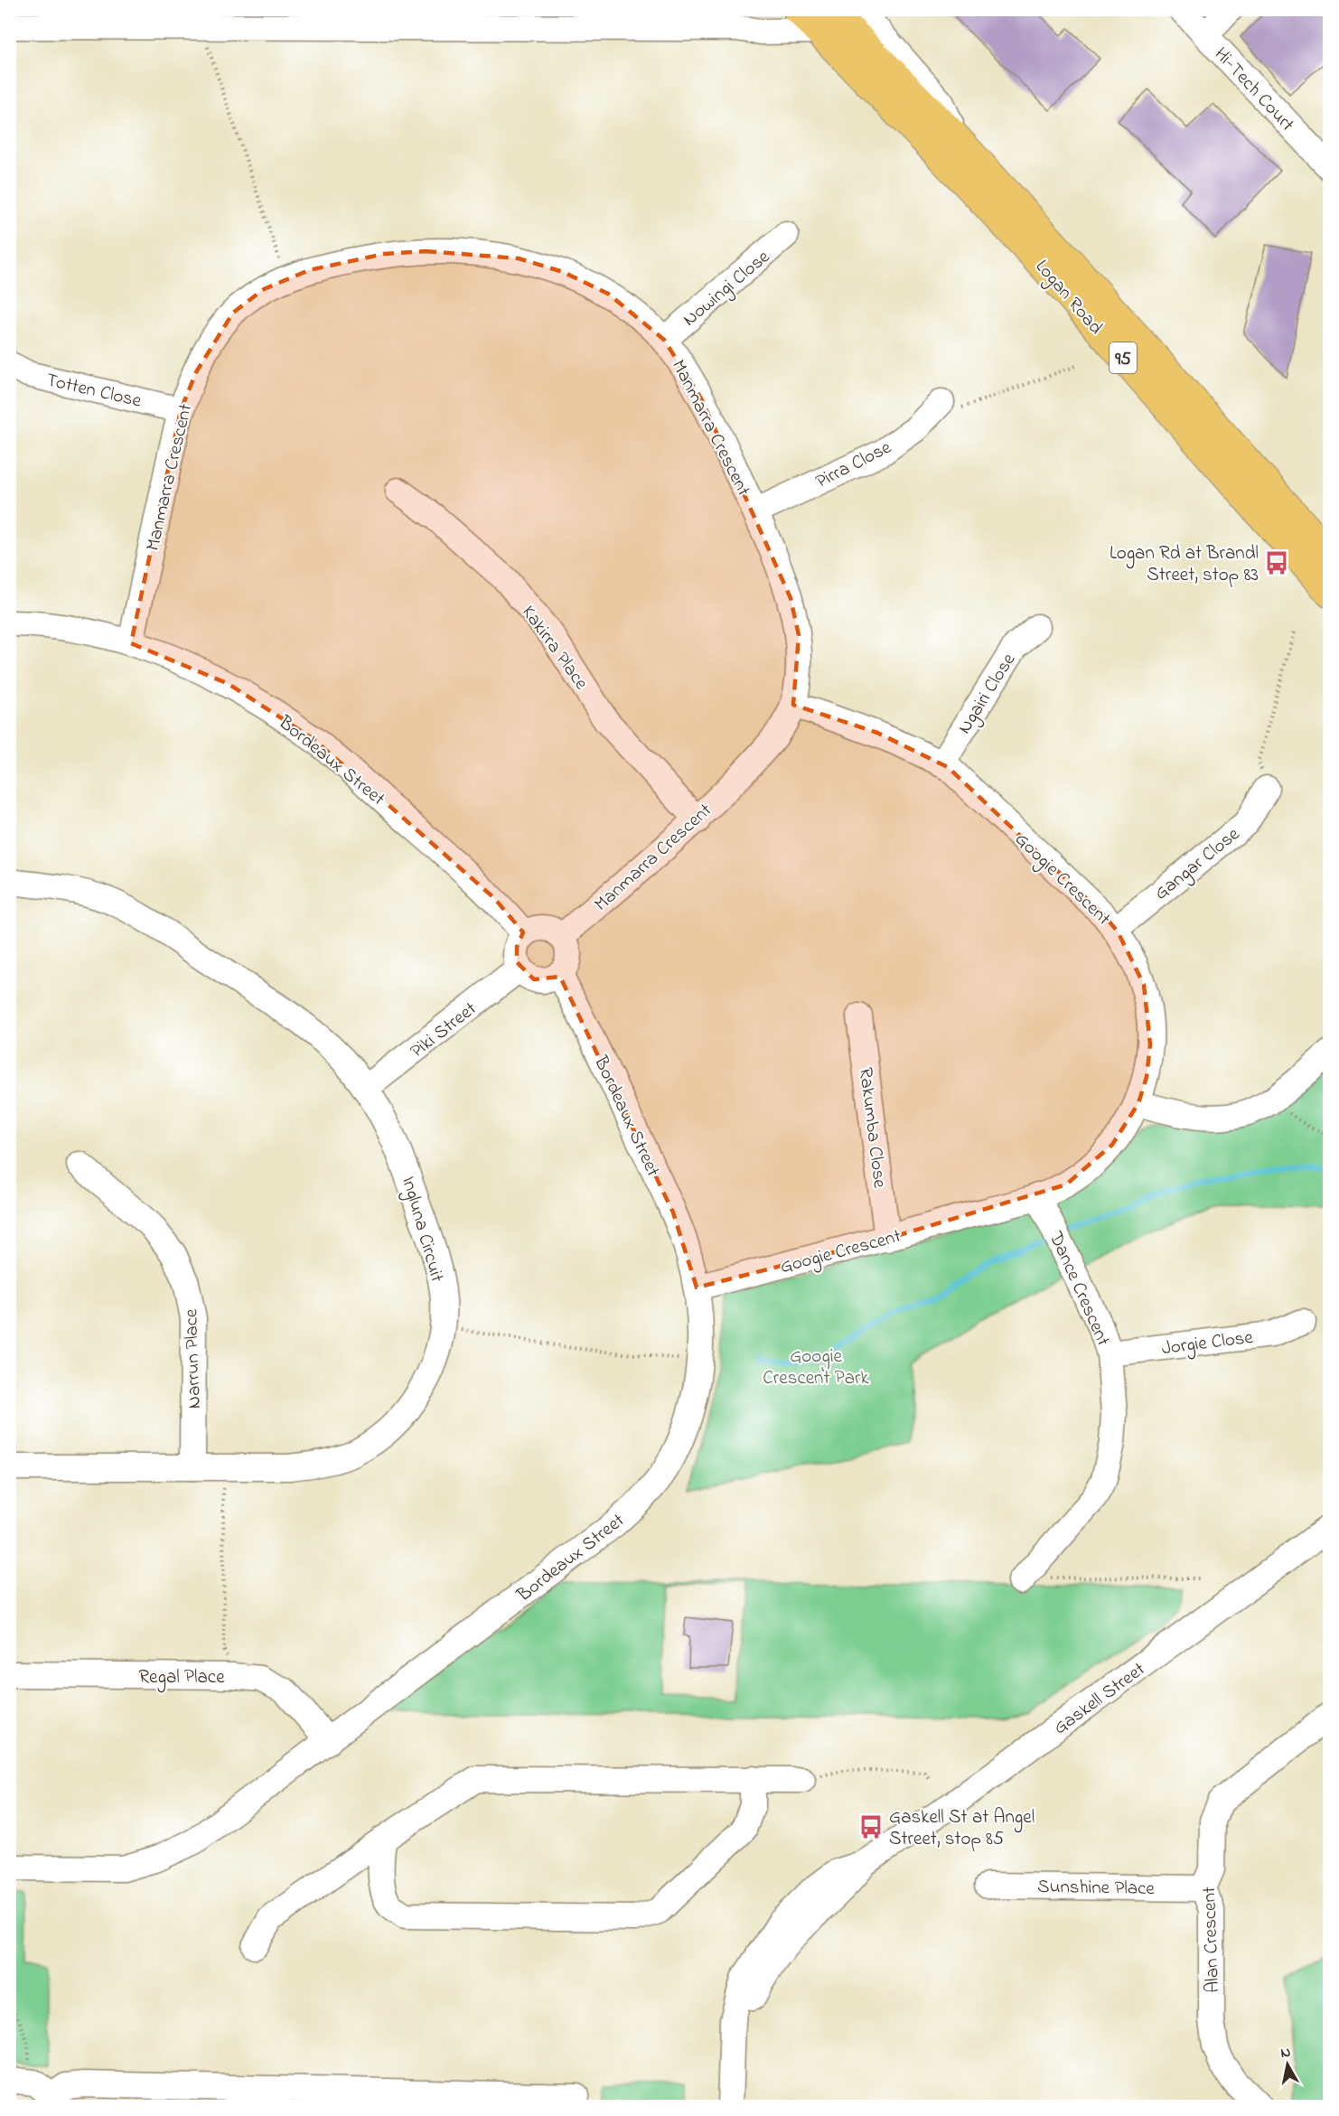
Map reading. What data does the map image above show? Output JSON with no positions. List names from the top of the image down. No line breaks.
{"streets":{"main road":["Logan Road","95"],"street":["Hi-Tech Court","Nowingi Close","Totten Close","Manmarra Crescent","Pirra Close","Kakirra Place","Ngairi Close","Bordeaux Street","Gangar Close","Googie Crescent","Piki Street","Rakumba Close","Ingluna Circuit","Dance Crescent","Jorgie Close","Narrun Place","Regal Place","Gaskell Street","Sunshine Place","Alan Crescent"]},"crossings":[["Nowingi Close","Manmarra Crescent"],["Totten Close","Manmarra Crescent"],["Manmarra Crescent","Pirra Close"],["Manmarra Crescent","Kakirra Place"],["Manmarra Crescent","Bordeaux Street"],["Manmarra Crescent","Googie Crescent"],["Manmarra Crescent","Piki Street"],["Ngairi Close","Googie Crescent"],["Bordeaux Street","Googie Crescent"],["Bordeaux Street","Piki Street"],["Bordeaux Street","Regal Place"],["Gangar Close","Googie Crescent"],["Googie Crescent","Rakumba Close"],["Googie Crescent","Dance Crescent"],["Piki Street","Ingluna Circuit"],["Ingluna Circuit","Narrun Place"],["Dance Crescent","Jorgie Close"],["Sunshine Place","Alan Crescent"]],"parks":["Googie Crescent Park"],"places":{"bus stop":["Logan Rd at Brandl Street, stop 83","Gaskell St at Angel Street, stop 85"]},"north":"top"}
